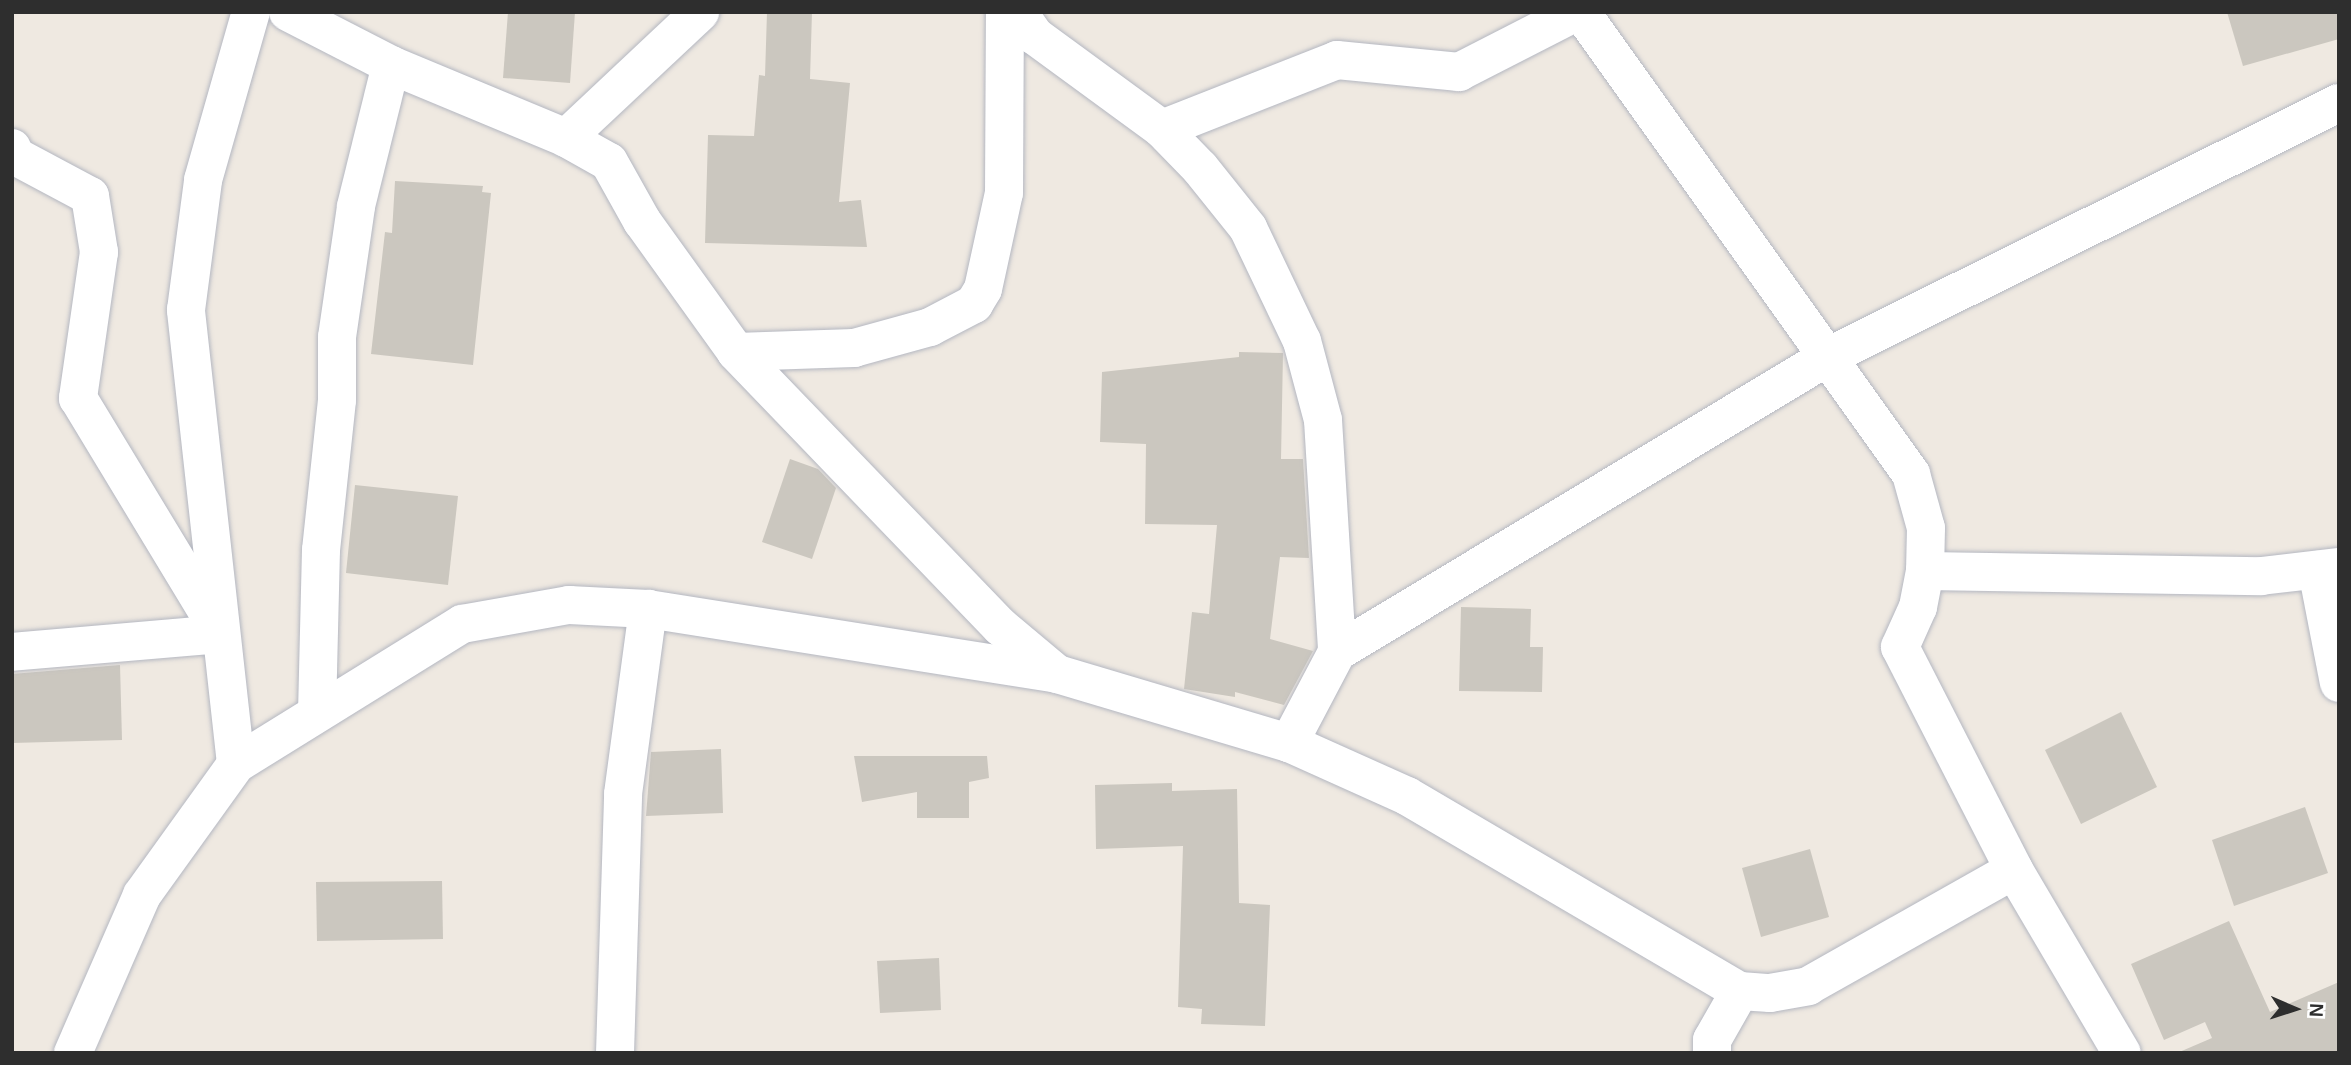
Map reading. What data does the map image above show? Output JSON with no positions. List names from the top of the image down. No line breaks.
{"north":"right"}
